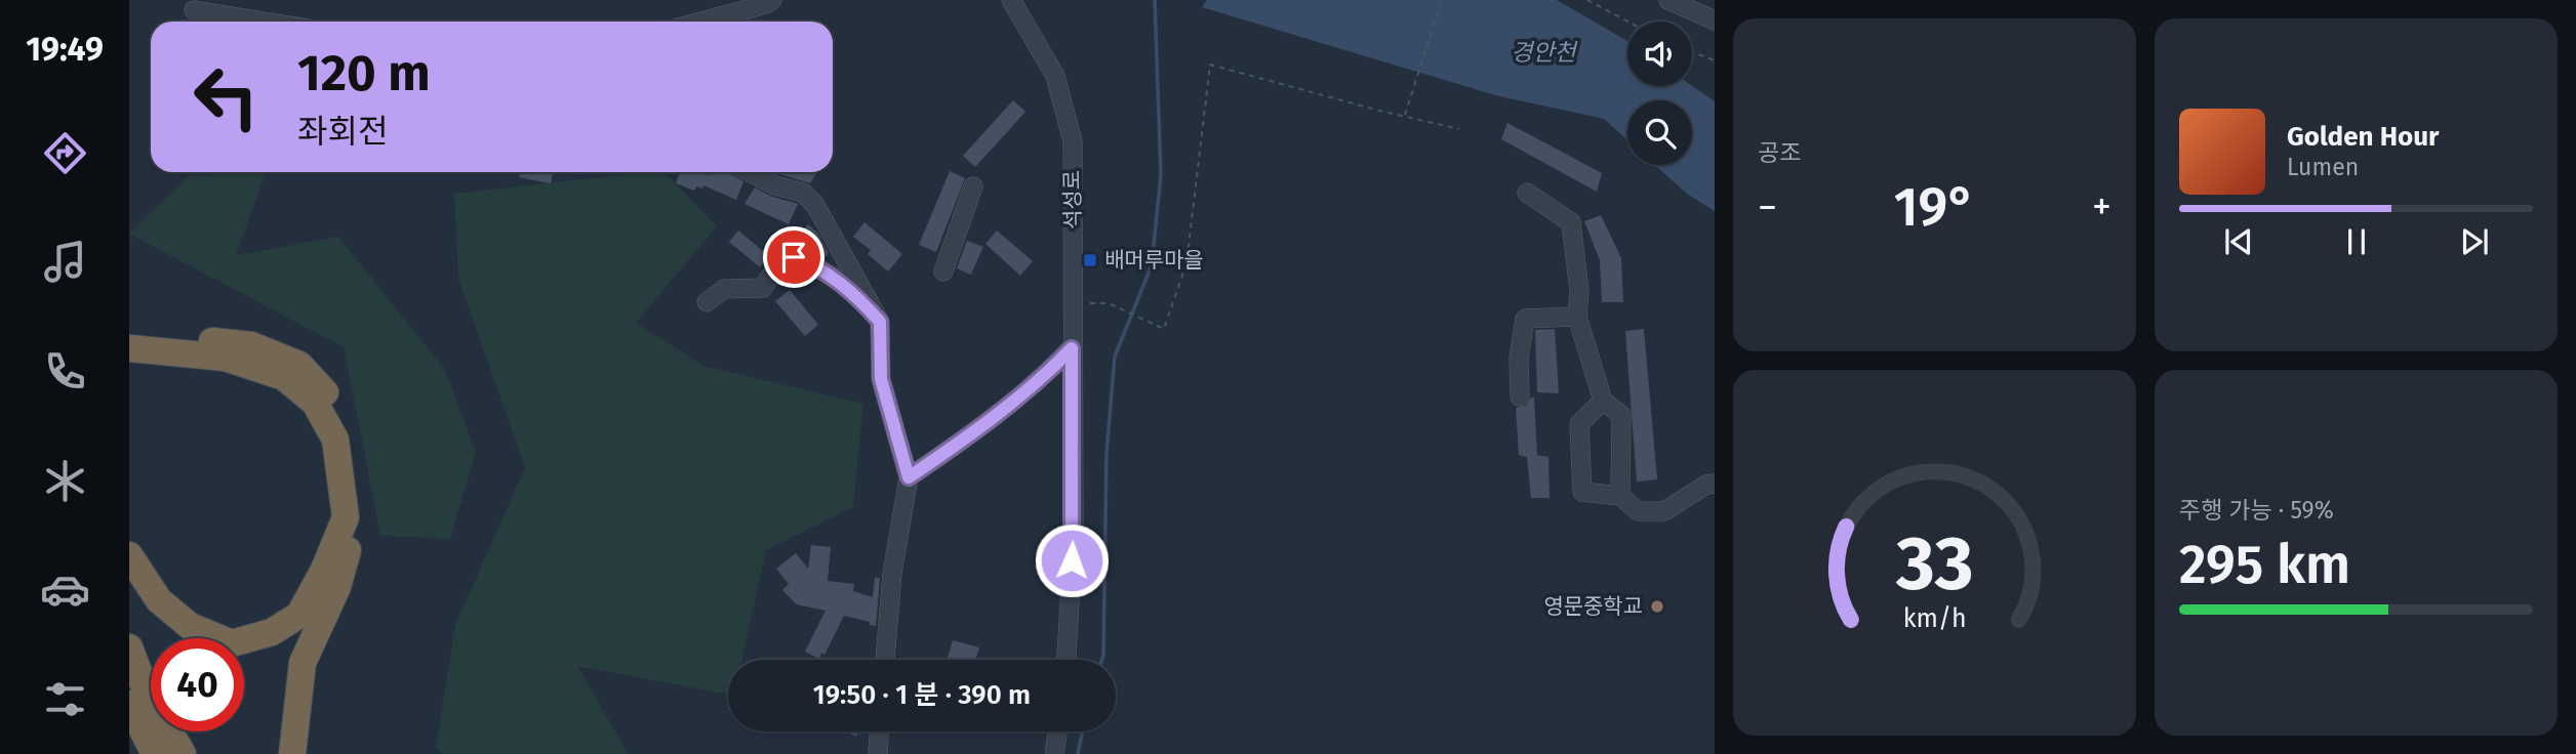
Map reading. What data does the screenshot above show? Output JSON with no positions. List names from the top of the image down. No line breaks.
{"streets":{"street":["석성로"]},"water":["경안천"],"places":{"transit":["배머루마을"],"other":["영문중학교"]},"page":{"tabs":"19:49","tile":["공조",["주행 가능 · 59%","295 km"]],"turn":["120 m","좌회전"],"song":["Golden Hour","Lumen"],"heat":["−","19°","+"],"limit":"40","trip":"19:50 · 1 분 · 390 m","gauge":["33","km/h"]}}
